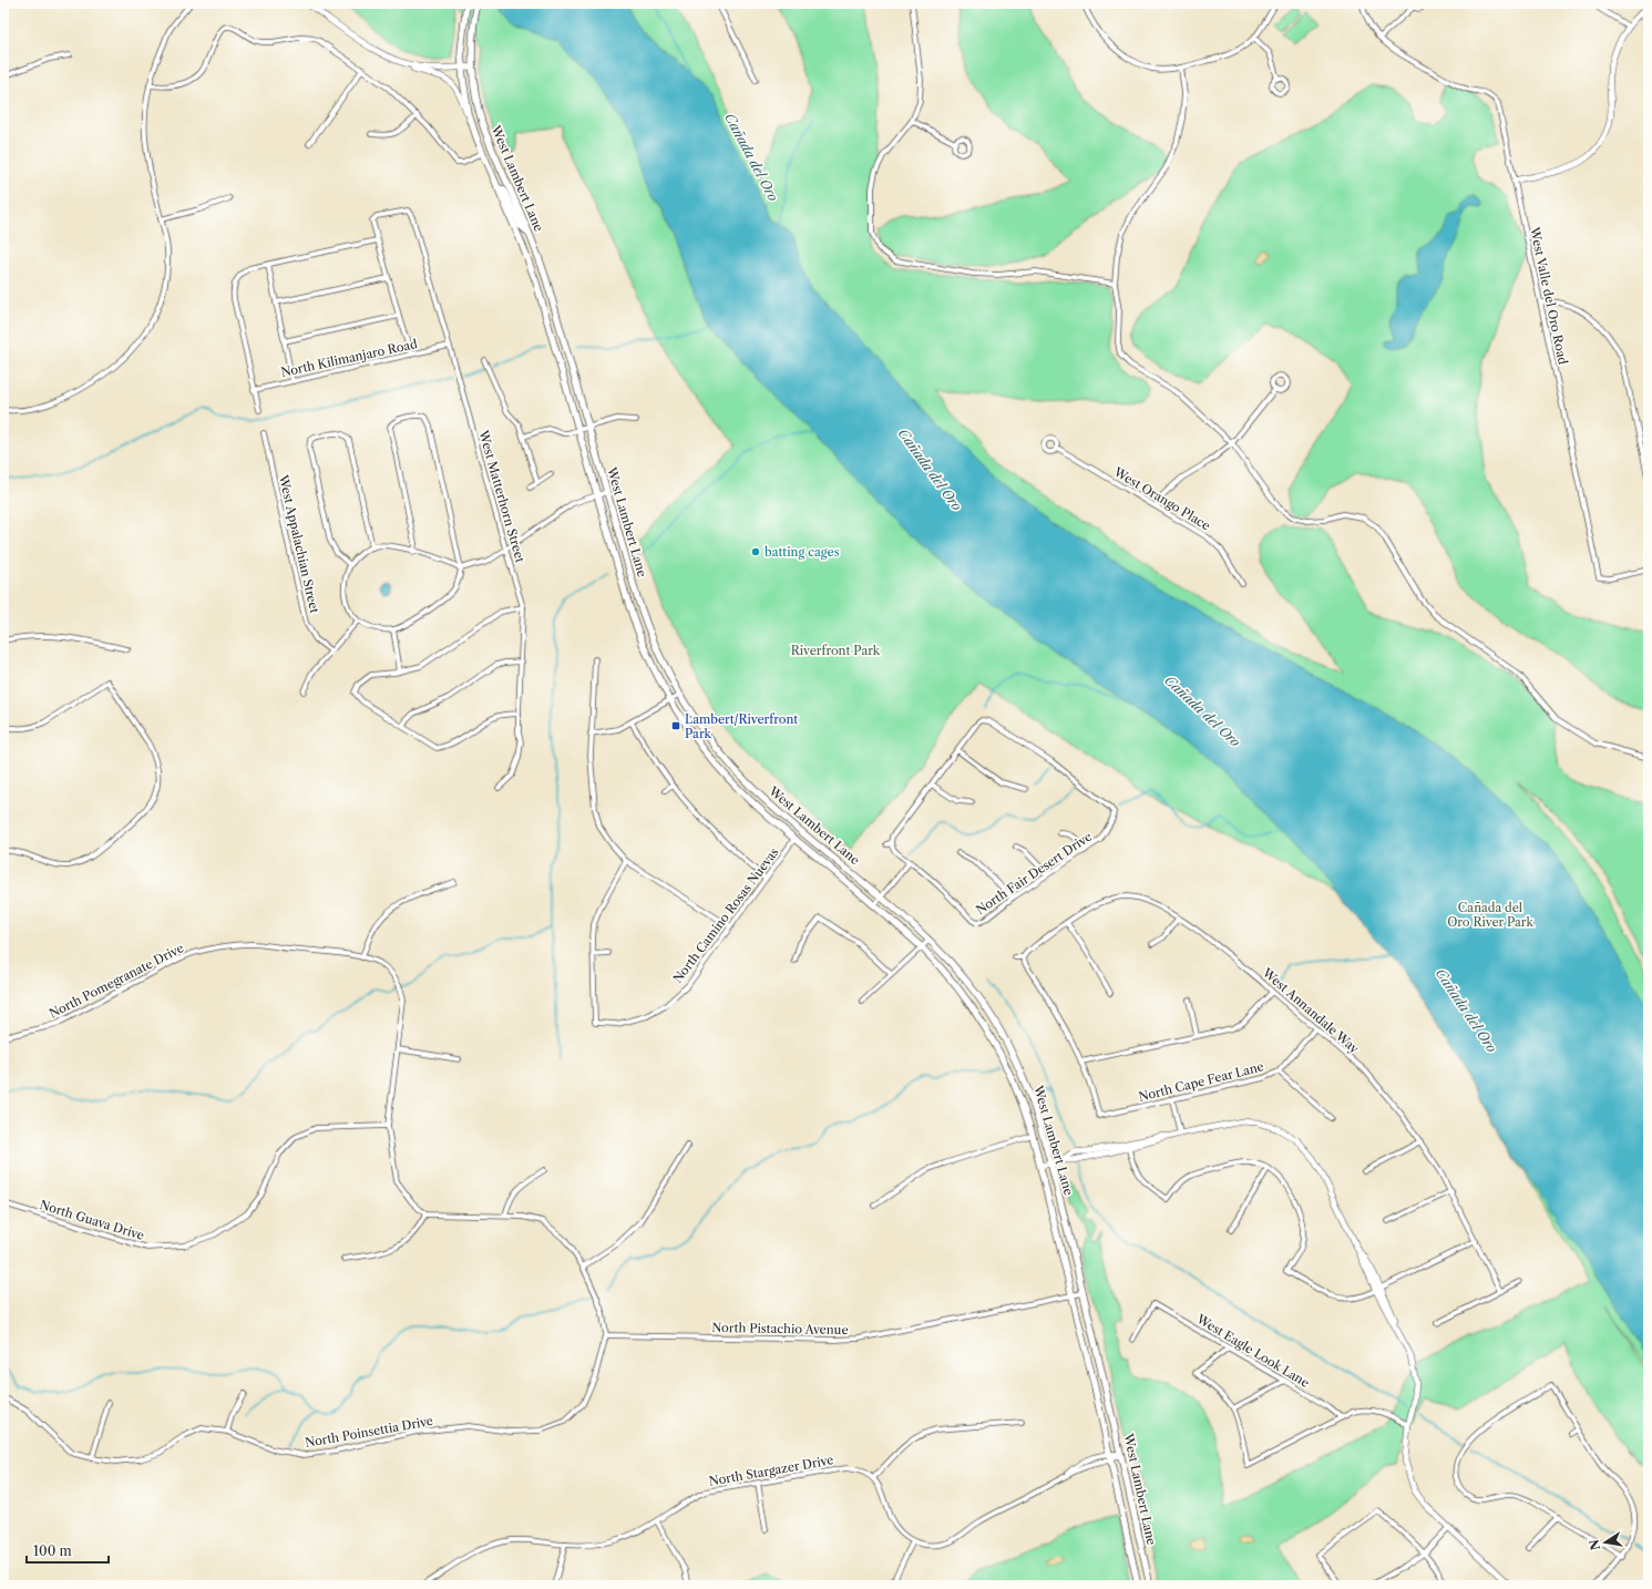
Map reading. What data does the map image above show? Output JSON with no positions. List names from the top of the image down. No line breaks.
{"streets":{"main road":["West Lambert Lane"],"street":["West Valle del Oro Road","North Kilimanjaro Road","West Matterhorn Street","West Orango Place","West Appalachian Street","North Fair Desert Drive","North Camino Rosas Nuevas","North Pomegranate Drive","West Annandale Way","North Cape Fear Lane","North Guava Drive","North Pistachio Avenue","West Eagle Look Lane","North Poinsettia Drive","North Stargazer Drive"]},"crossings":[["West Lambert Lane","North Camino Rosas Nuevas"],["West Lambert Lane","North Pistachio Avenue"],["North Kilimanjaro Road","West Matterhorn Street"],["North Pomegranate Drive","North Guava Drive"],["West Annandale Way","North Cape Fear Lane"],["North Pistachio Avenue","North Poinsettia Drive"]],"water":["Cañada del Oro"],"parks":["Riverfront Park","Cañada del Oro River Park"],"places":{"other":["batting cages"],"transit":["Lambert/Riverfront Park"]},"scale_bar":"100 m","north":"left"}
